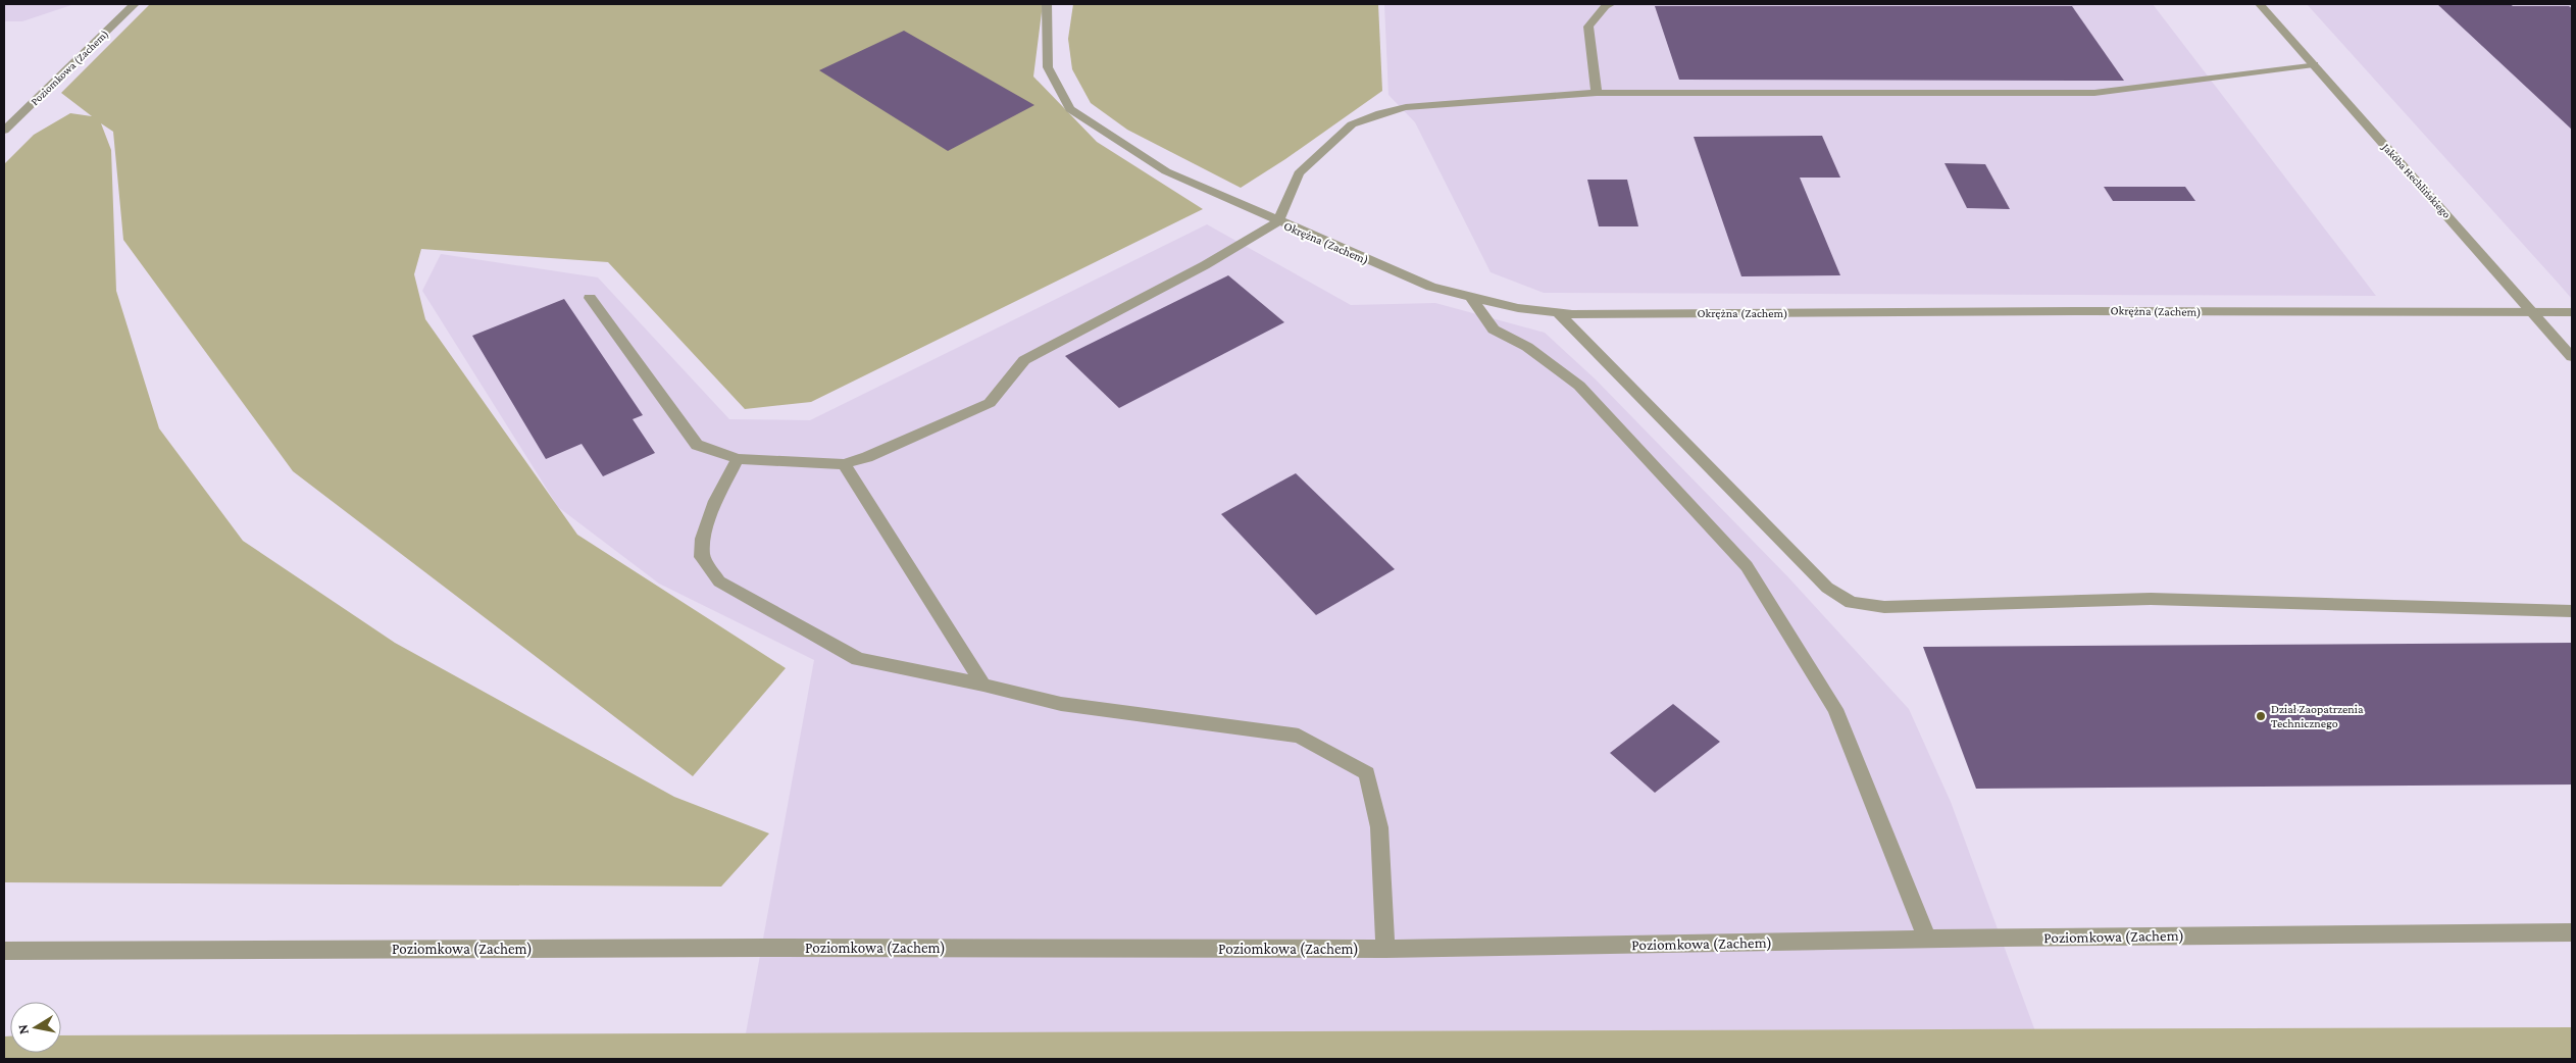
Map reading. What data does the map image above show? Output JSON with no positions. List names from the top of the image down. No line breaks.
{"streets":{"street":["Poziomkowa (Zachem)","Jakóba Hechlińskiego","Okrężna (Zachem)"]},"crossings":[["Jakóba Hechlińskiego","Okrężna (Zachem)"]],"places":["Dział Zaopatrzenia Technicznego"],"north":"left"}
